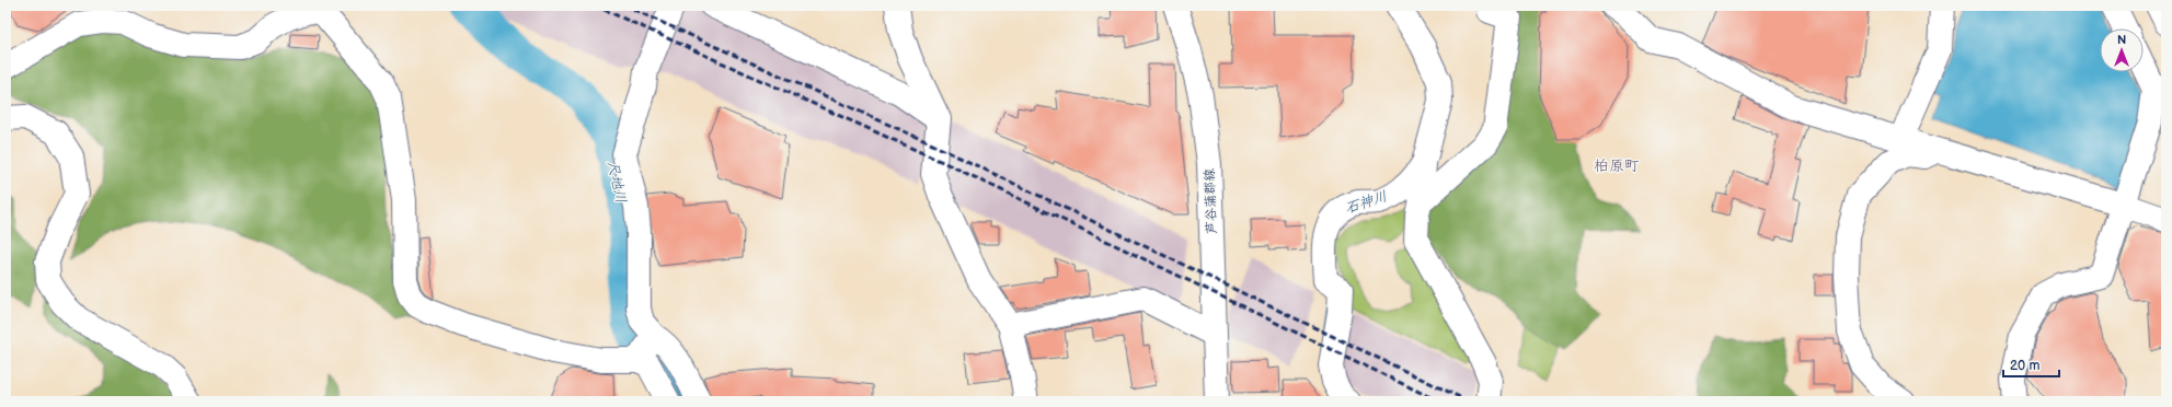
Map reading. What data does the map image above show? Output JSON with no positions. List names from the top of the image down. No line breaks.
{"streets":{"street":["芦谷蒲郡線"]},"districts":["柏原町"],"water":["尺地川","石神川"],"scale_bar":"20 m","north":"top"}
